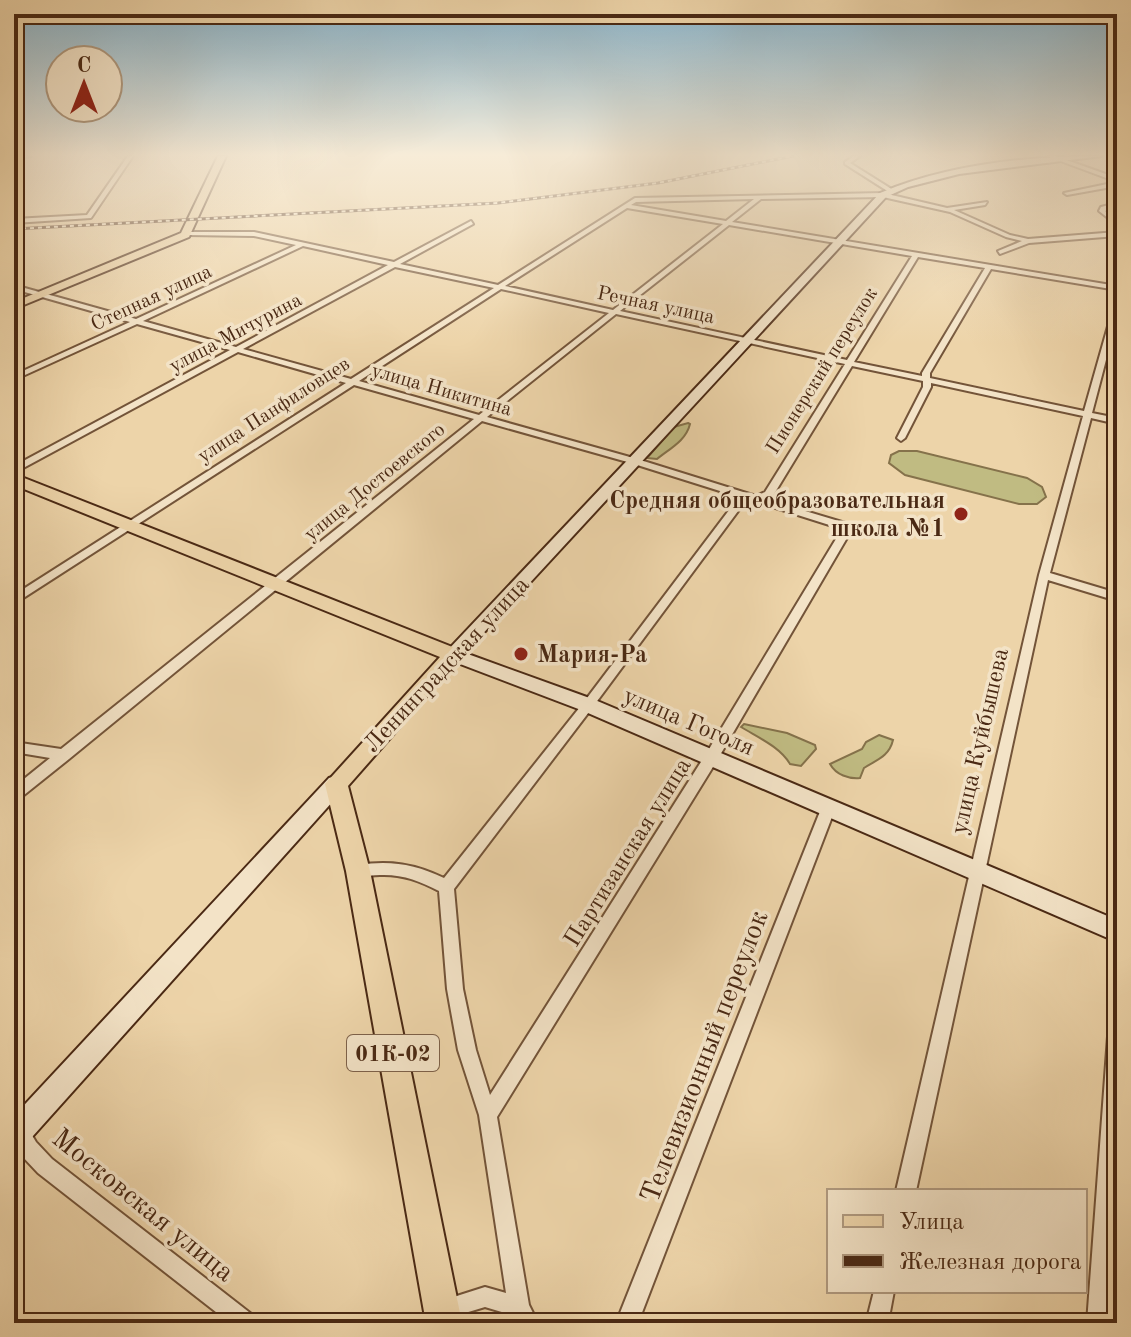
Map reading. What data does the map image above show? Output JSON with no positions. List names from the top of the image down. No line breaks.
{"streets":{"main road":["Ленинградская улица","улица Гоголя","01К-02"],"street":["Степная улица","Речная улица","улица Мичурина","Пионерский переулок","улица Никитина","улица Панфиловцев","улица Достоевского","улица Куйбышева","Партизанская улица","Телевизионный переулок","Московская улица"]},"crossings":[["Степная улица","Речная улица"],["Степная улица","улица Никитина"],["Речная улица","улица Мичурина"],["Речная улица","Пионерский переулок"],["Речная улица","улица Панфиловцев"],["Речная улица","улица Достоевского"],["Речная улица","Ленинградская улица"],["Речная улица","улица Куйбышева"],["улица Мичурина","улица Никитина"],["Пионерский переулок","улица Никитина"],["Пионерский переулок","улица Гоголя"],["улица Никитина","улица Панфиловцев"],["улица Никитина","улица Достоевского"],["улица Никитина","Ленинградская улица"],["улица Никитина","Партизанская улица"],["улица Панфиловцев","улица Гоголя"],["улица Достоевского","улица Гоголя"],["Ленинградская улица","улица Гоголя"],["Ленинградская улица","01К-02"],["Ленинградская улица","Московская улица"],["улица Гоголя","улица Куйбышева"],["улица Гоголя","Партизанская улица"],["улица Гоголя","Телевизионный переулок"]],"places":["Средняя общеобразовательная школа №1","Мария-Ра"],"legend":["Улица","Железная дорога"],"north":"top"}
